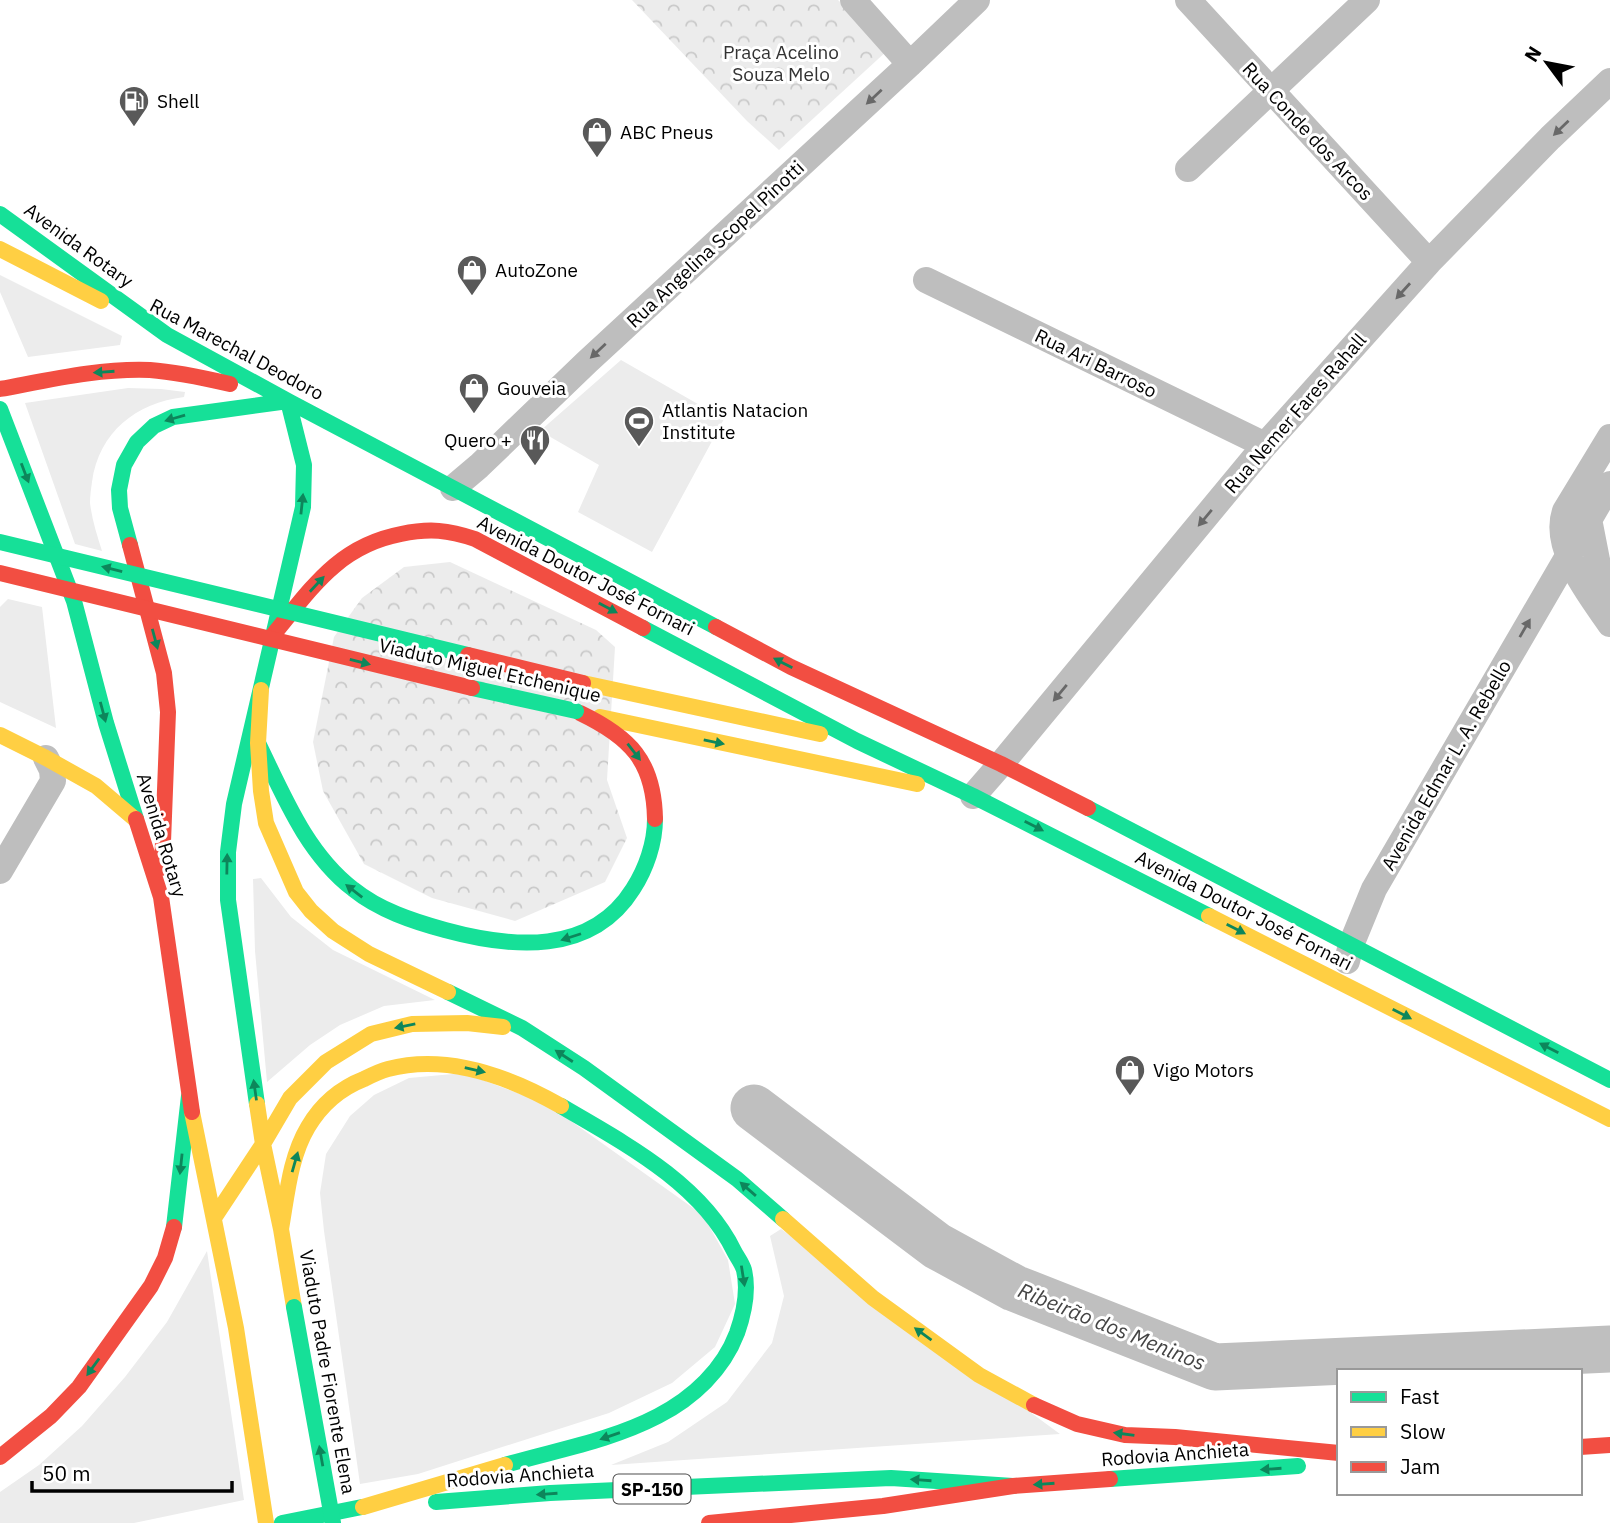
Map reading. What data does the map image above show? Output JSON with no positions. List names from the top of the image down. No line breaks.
{"streets":{"main road":["Avenida Rotary","Rua Marechal Deodoro","Avenida Doutor José Fornari","Viaduto Miguel Etchenique","Viaduto Padre Fiorente Elena","Rodovia Anchieta","SP-150"],"street":["Rua Conde dos Arcos","Rua Angelina Scopel Pinotti","Rua Ari Barroso","Rua Nemer Fares Rahall","Avenida Edmar L. A. Rebello"]},"crossings":[["Rua Conde dos Arcos","Rua Nemer Fares Rahall"],["Rua Angelina Scopel Pinotti","Rua Marechal Deodoro"],["Rua Angelina Scopel Pinotti","Avenida Doutor José Fornari"],["Avenida Rotary","Rua Marechal Deodoro"],["Rua Marechal Deodoro","Avenida Doutor José Fornari"],["Rua Ari Barroso","Rua Nemer Fares Rahall"],["Rua Nemer Fares Rahall","Avenida Doutor José Fornari"],["Rua Nemer Fares Rahall","Viaduto Miguel Etchenique"],["Avenida Doutor José Fornari","Viaduto Miguel Etchenique"],["Avenida Doutor José Fornari","Avenida Edmar L. A. Rebello"]],"one_way":["Rua Angelina Scopel Pinotti","Rua Nemer Fares Rahall","Avenida Edmar L. A. Rebello","Viaduto Padre Fiorente Elena"],"water":["Ribeirão dos Meninos"],"parks":["Praça Acelino Souza Melo"],"places":{"fuel station":["Shell"],"shop":["ABC Pneus","AutoZone","Gouveia","Vigo Motors"],"sports":["Atlantis Natacion Institute"],"restaurant":["Quero +"]},"legend":["Fast","Slow","Jam"],"scale_bar":"50 m","north":"top left"}
